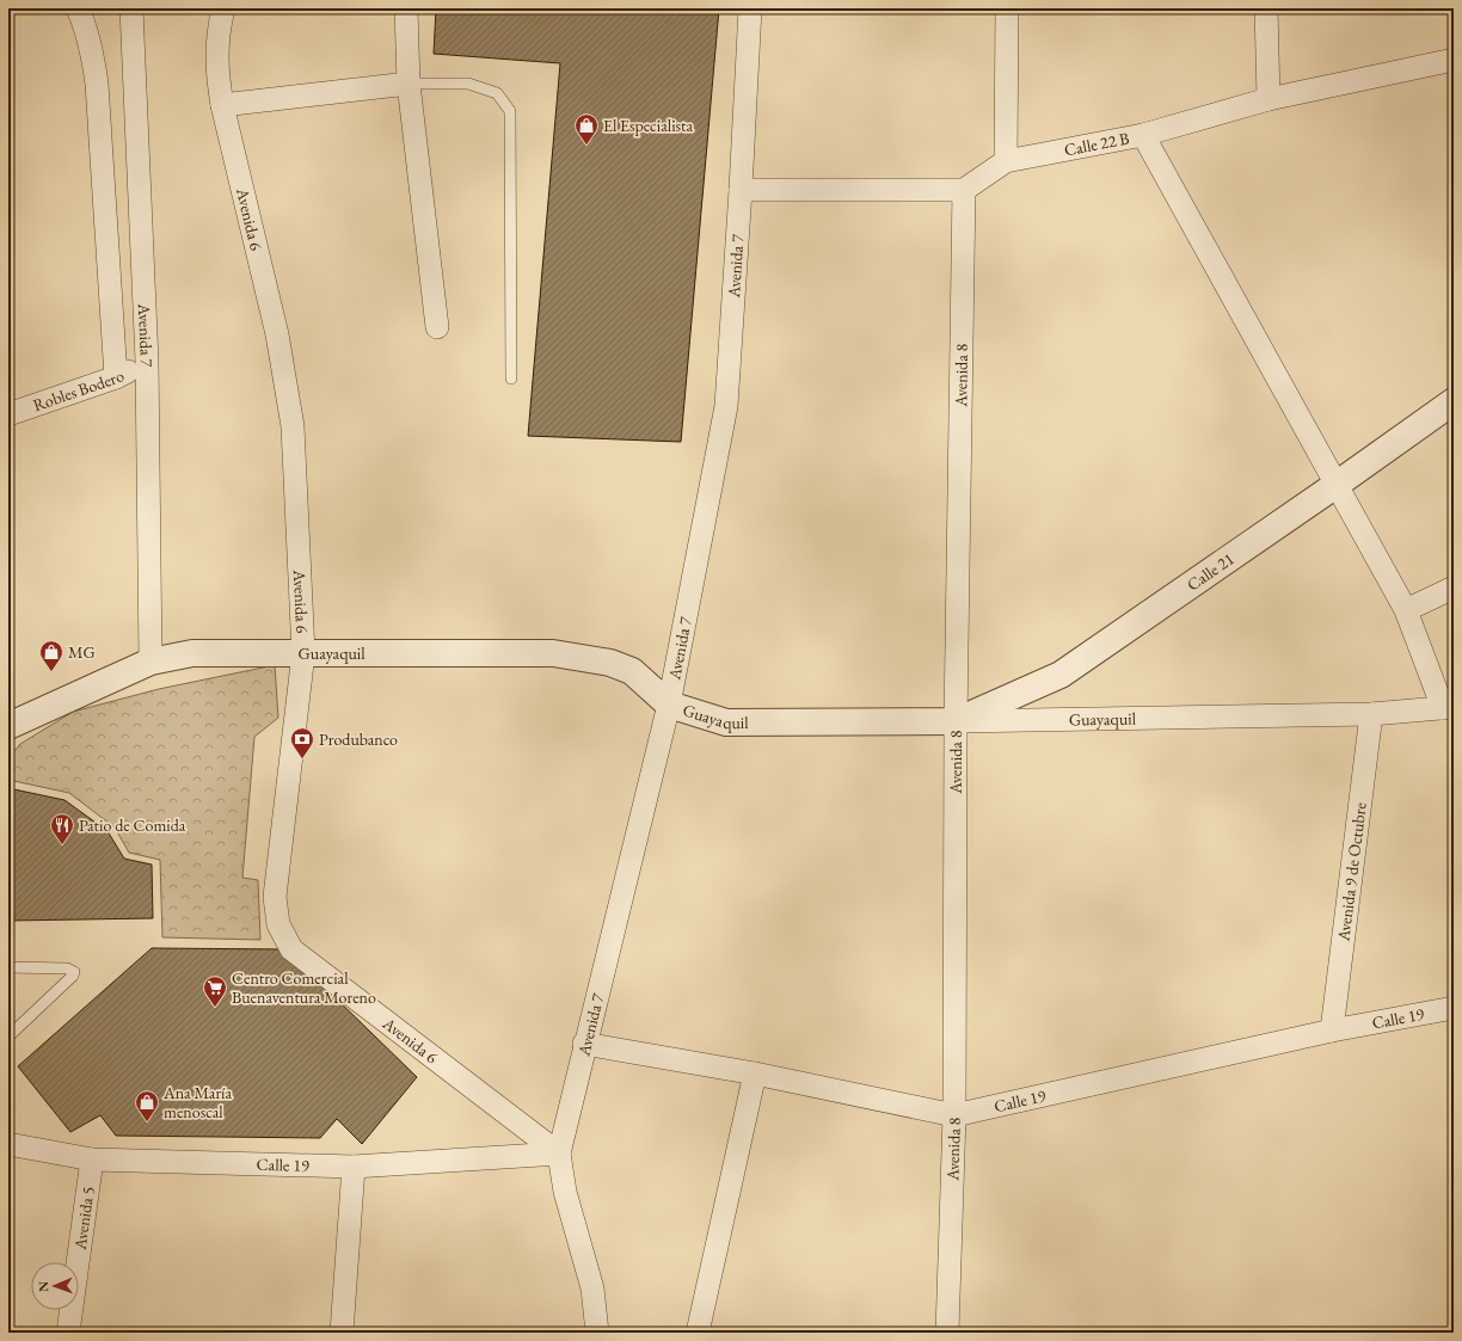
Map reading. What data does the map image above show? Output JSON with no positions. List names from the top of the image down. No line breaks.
{"streets":{"street":["Calle 22 B","Avenida 6","Avenida 7","Avenida 8","Robles Bodero","Calle 21","Guayaquil","Avenida 9 de Octubre","Calle 19","Avenida 5"]},"crossings":[["Calle 22 B","Avenida 8"],["Avenida 6","Avenida 7"],["Avenida 6","Guayaquil"],["Avenida 6","Calle 19"],["Avenida 7","Robles Bodero"],["Avenida 7","Guayaquil"],["Avenida 7","Calle 19"],["Avenida 8","Calle 21"],["Avenida 8","Guayaquil"],["Avenida 8","Calle 19"],["Calle 21","Guayaquil"],["Guayaquil","Avenida 9 de Octubre"],["Avenida 9 de Octubre","Calle 19"],["Calle 19","Avenida 5"]],"places":{"shop":["El Especialista","MG","Ana María menoscal"],"bank":["Produbanco"],"restaurant":["Patio de Comida"],"supermarket":["Centro Comercial Buenaventura Moreno"]},"north":"left"}
